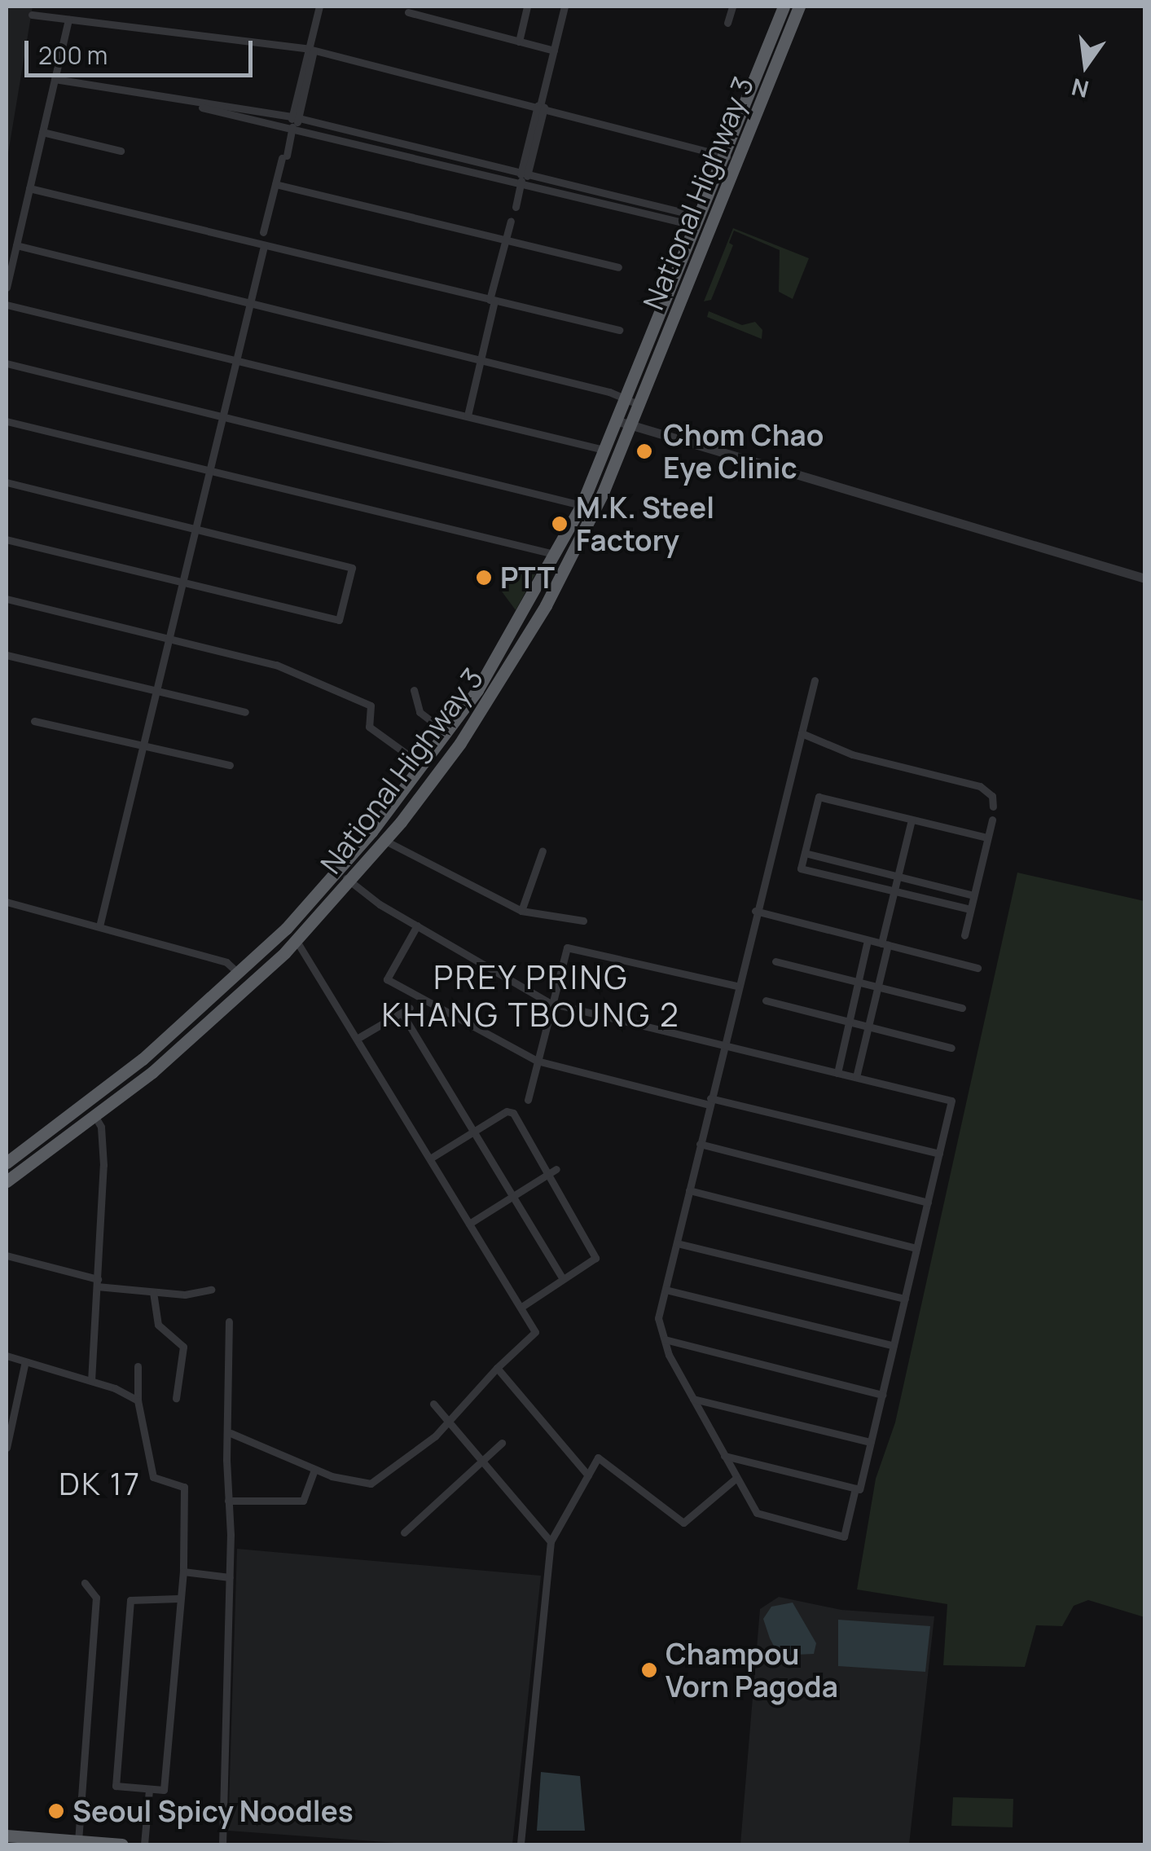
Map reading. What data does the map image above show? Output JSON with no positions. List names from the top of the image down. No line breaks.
{"streets":{"highway":["National Highway 3"]},"districts":["PREY PRING KHANG TBOUNG 2","DK 17"],"places":["Chom Chao Eye Clinic","M.K. Steel Factory","PTT","Champou Vorn Pagoda","Seoul Spicy Noodles"],"scale_bar":"200 m","north":"bottom"}
